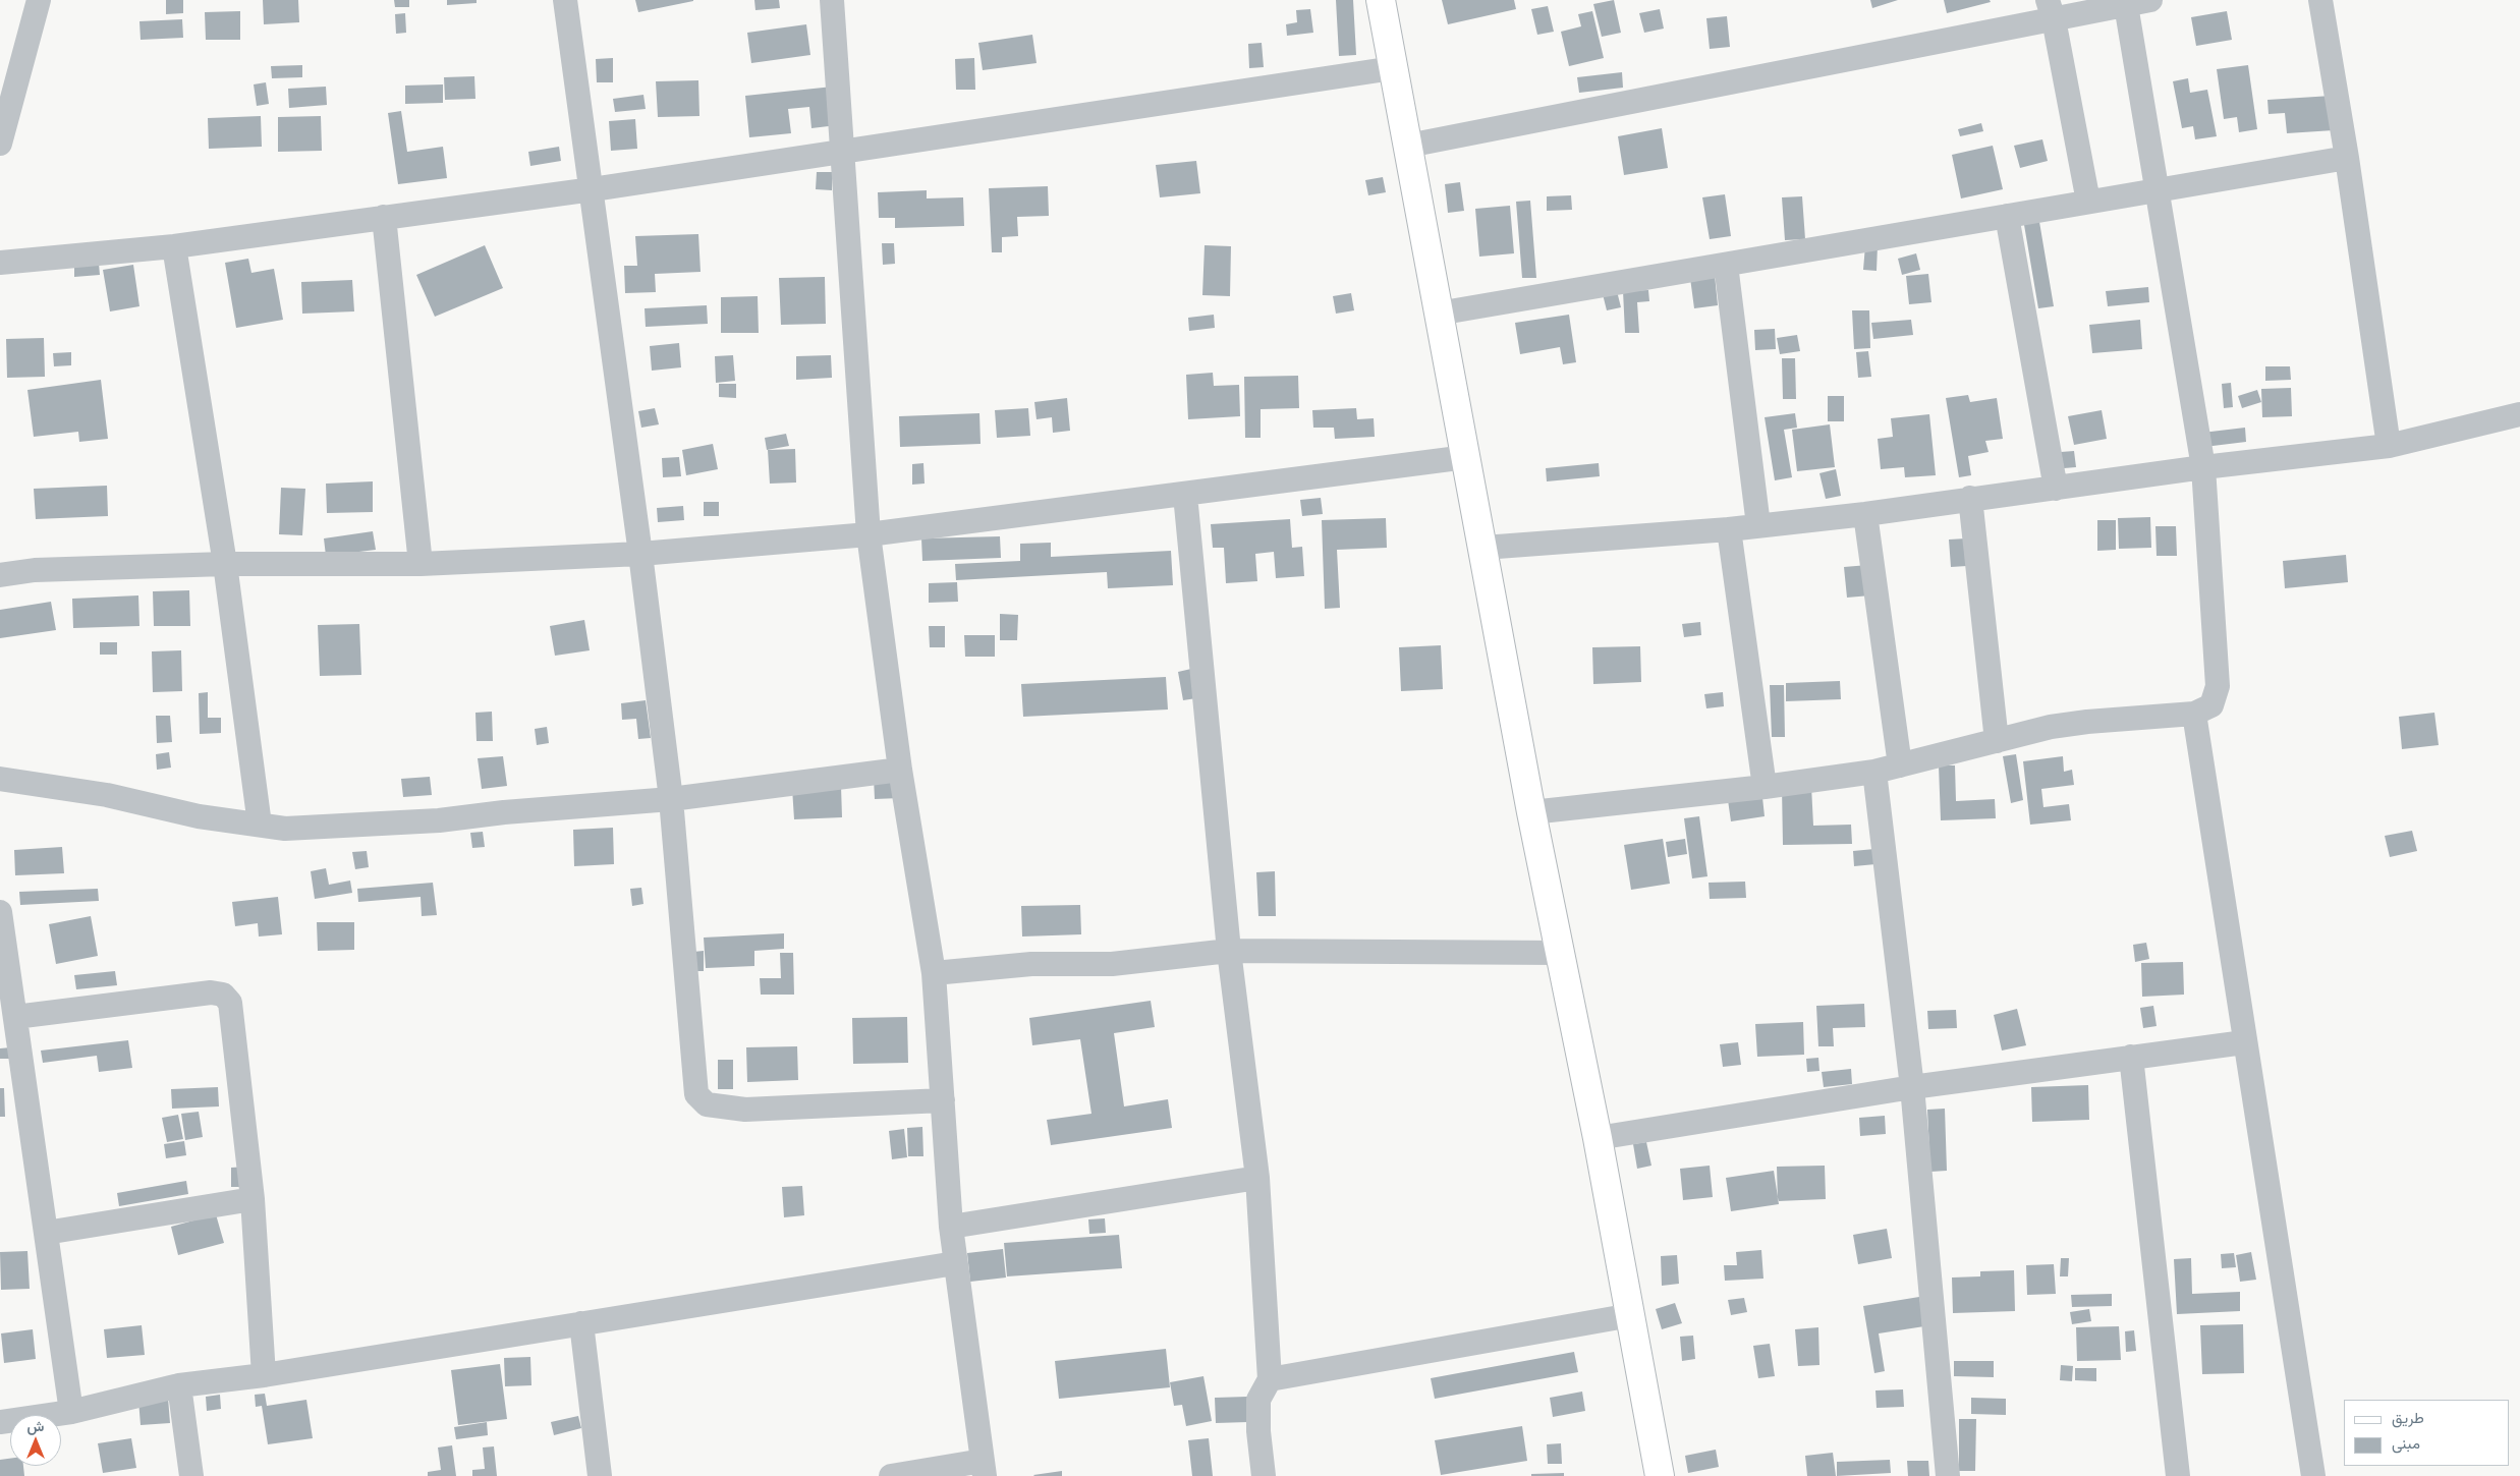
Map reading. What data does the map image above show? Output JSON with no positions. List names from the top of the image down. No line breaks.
{"legend":["طريق","مبنى"],"north":"top"}
